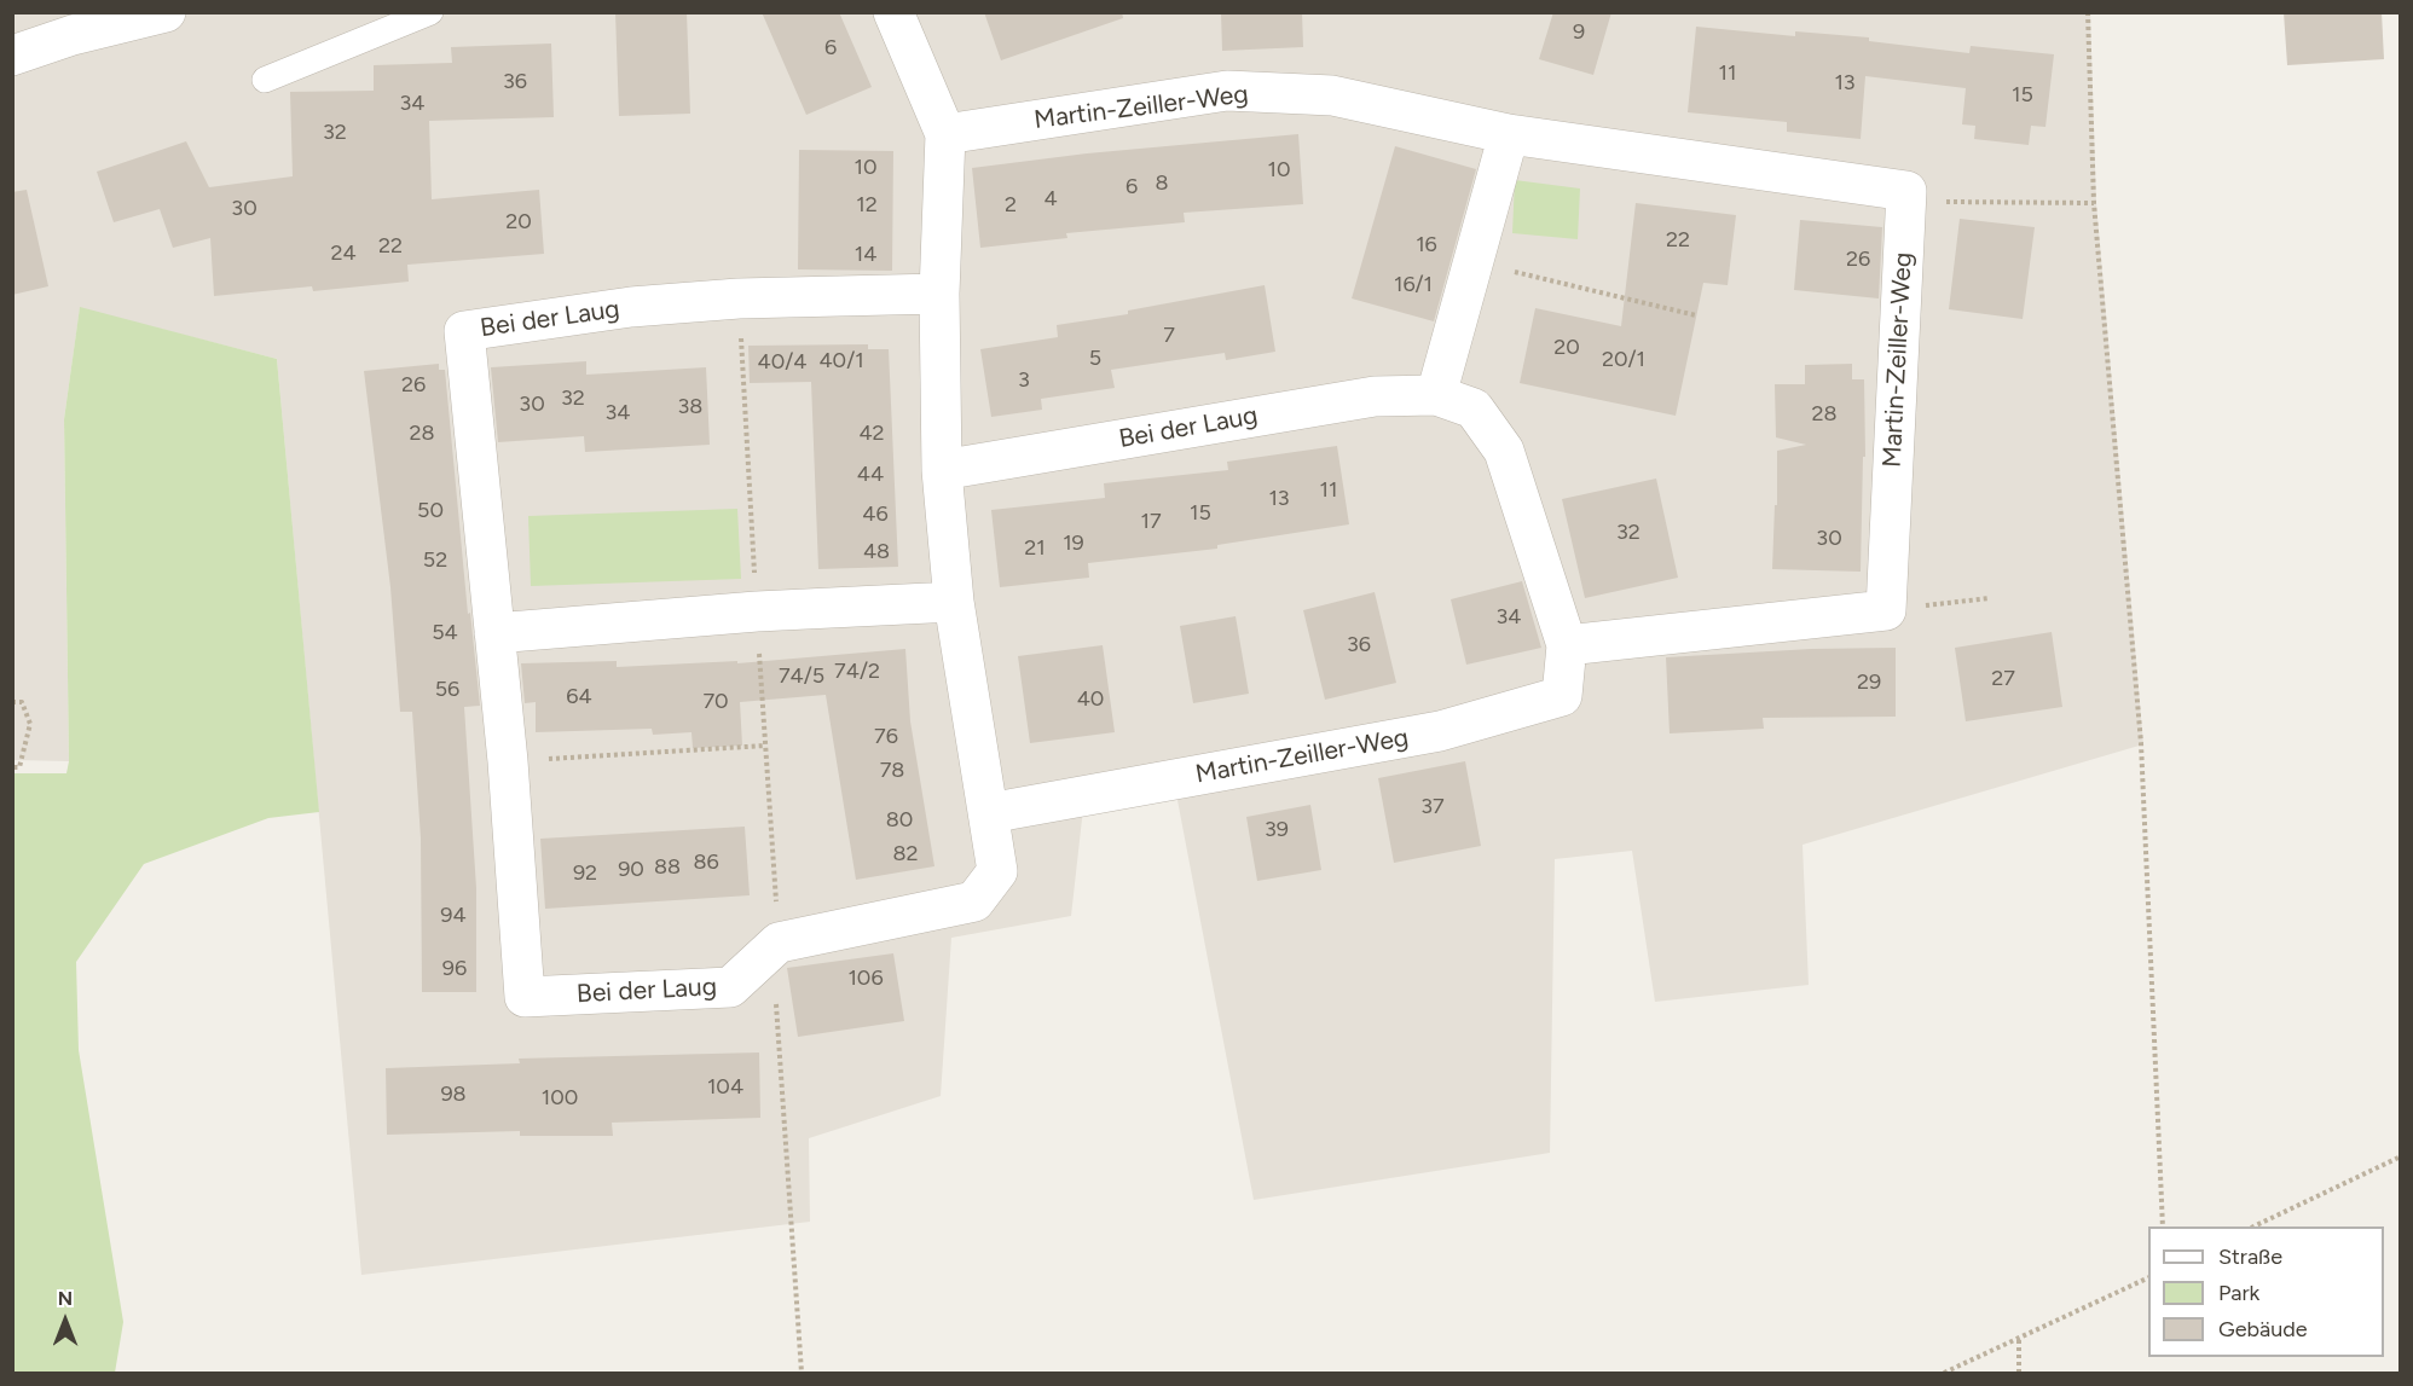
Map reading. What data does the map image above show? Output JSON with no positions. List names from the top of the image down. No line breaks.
{"streets":{"street":["Martin-Zeiller-Weg","Bei der Laug"]},"crossings":[["Martin-Zeiller-Weg","Bei der Laug"]],"house_numbers":["9","6","11","36","13","15","34","32","10","10","8","6","4","12","2","30","20","22","16","22","24","14","26","16/1","7","20","5","20/1","40/1","40/4","3","26","32","30","38","34","28","28","42","44","11","13","50","15","46","17","32","30","19","21","48","52","34","54","36","74/2","74/5","27","29","56","64","40","70","76","78","37","80","39","82","86","88","90","92","94","96","106","104","98","100"],"legend":["Straße","Park","Gebäude"],"north":"top"}
